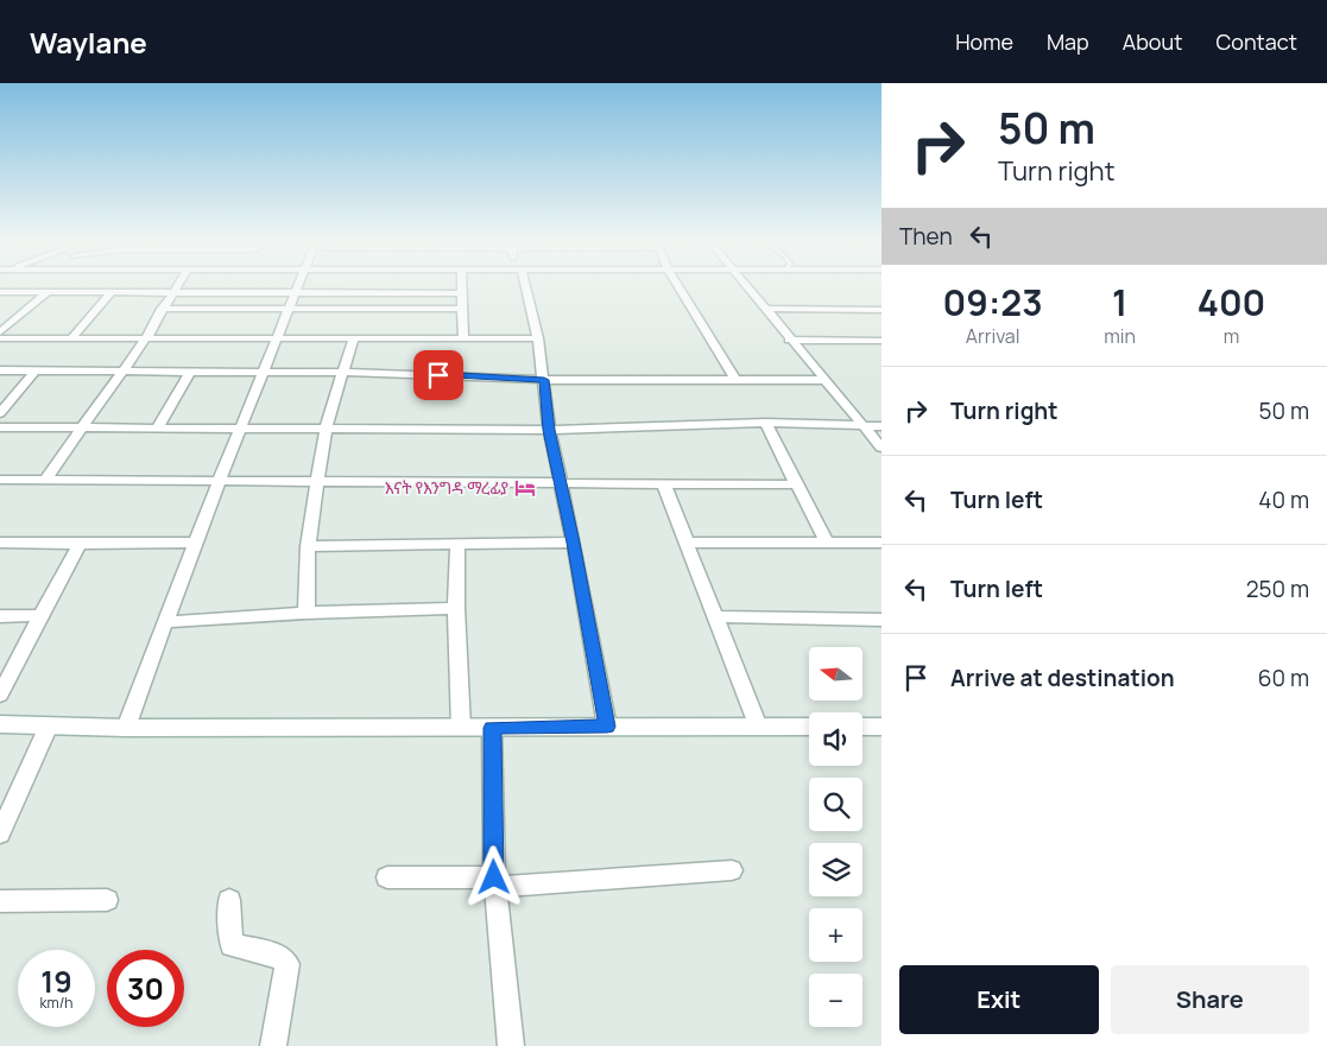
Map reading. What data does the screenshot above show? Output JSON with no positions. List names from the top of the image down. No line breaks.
{"places":{"hotel":["እናት የእንግዳ ማረፊያ"]},"north":"left","page":{"header":"Waylane","nav":["Home","Map","About","Contact"],"turn":["50 m","Turn right"],"then":"Then","eta":["09:23","Arrival","1","min","400","m"],"list":[{"name":"Turn right","value":"50 m"},{"name":"Turn left","value":"40 m"},{"name":"Turn left","value":"250 m"},{"name":"Arrive at destination","value":"60 m"}],"map_buttons":["+","−"],"speed":"19 km/h","limit":"30","buttons":["Exit","Share"]}}
